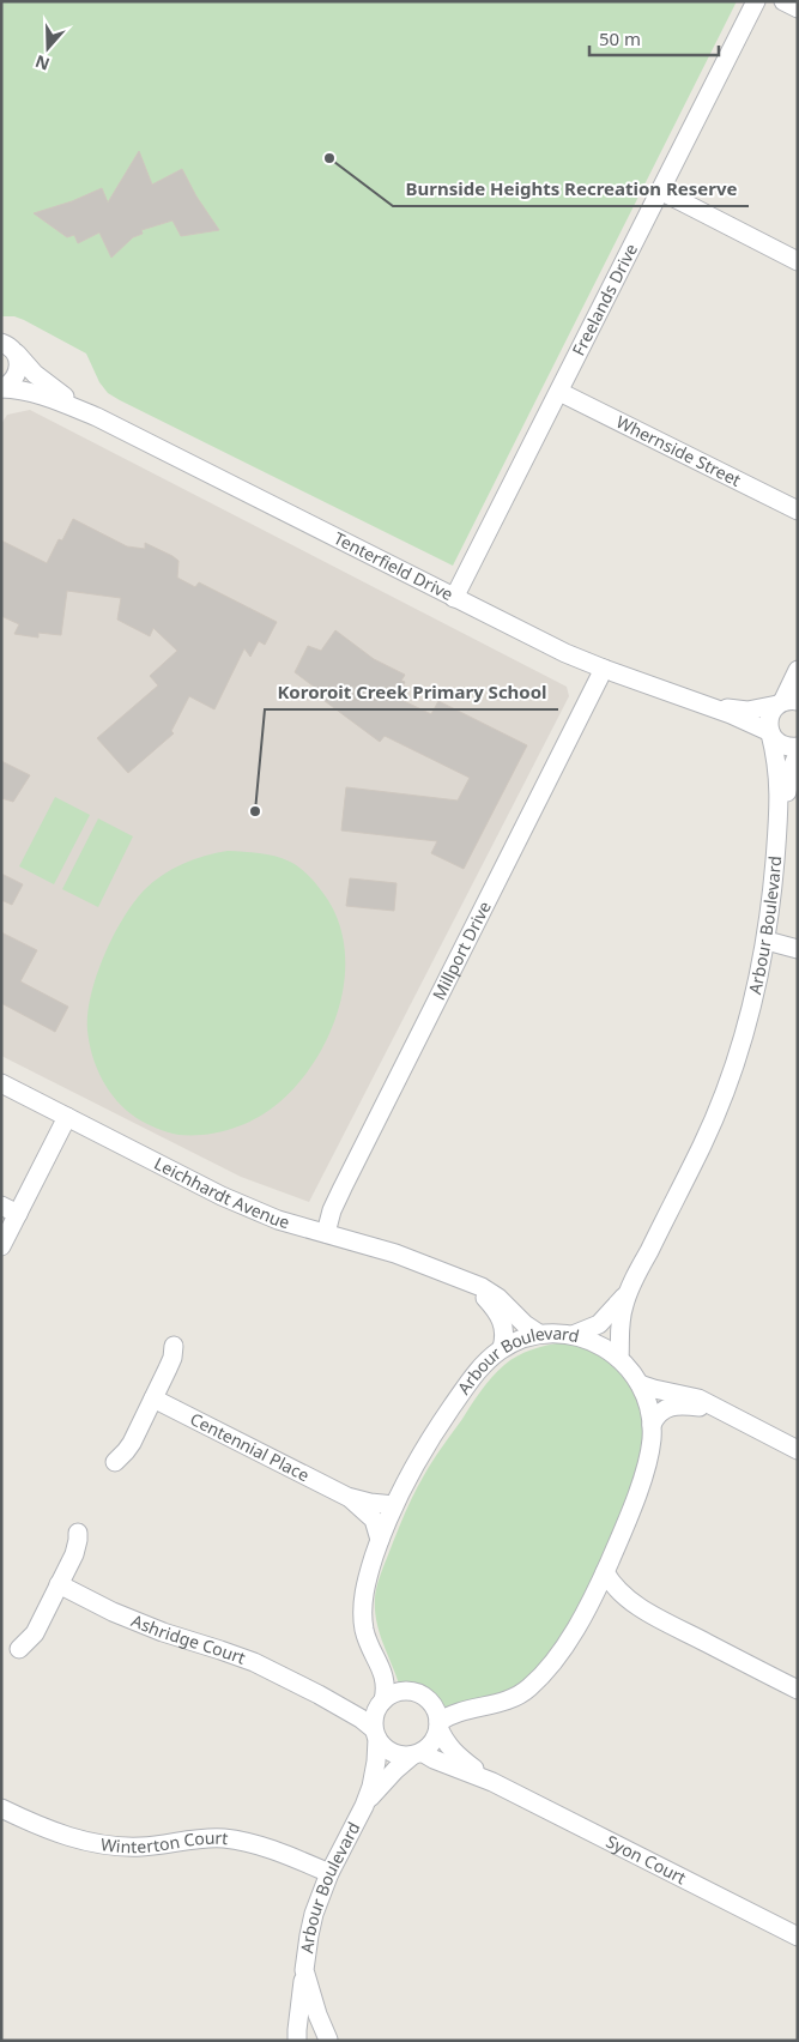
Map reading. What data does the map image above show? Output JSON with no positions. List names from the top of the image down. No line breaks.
{"streets":{"street":["Freelands Drive","Whernside Street","Tenterfield Drive","Arbour Boulevard","Millport Drive","Leichhardt Avenue","Centennial Place","Ashridge Court","Winterton Court","Syon Court"]},"crossings":[["Freelands Drive","Whernside Street"],["Freelands Drive","Tenterfield Drive"],["Tenterfield Drive","Millport Drive"],["Arbour Boulevard","Winterton Court"],["Millport Drive","Leichhardt Avenue"]],"places":["Burnside Heights Recreation Reserve","Kororoit Creek Primary School"],"scale_bar":"50 m","north":"bottom"}
